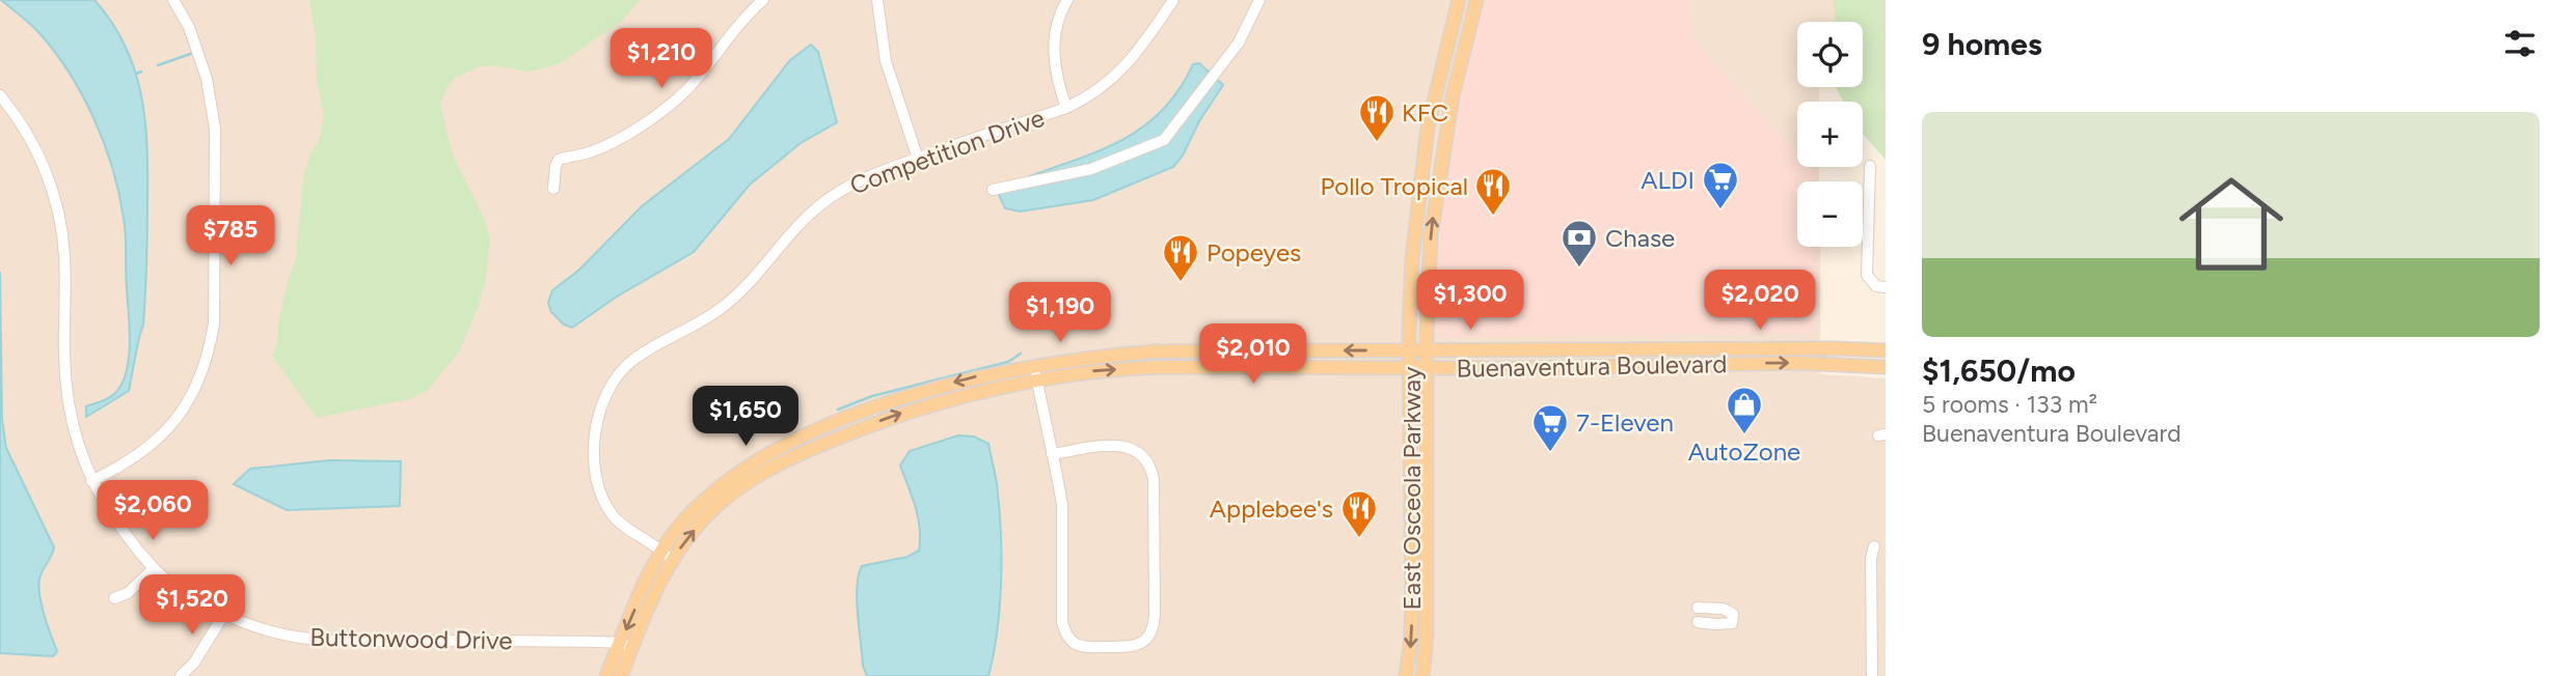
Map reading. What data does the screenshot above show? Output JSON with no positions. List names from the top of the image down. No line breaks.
{"streets":{"main road":["Buenaventura Boulevard","East Osceola Parkway"],"street":["Competition Drive","Buttonwood Drive"]},"crossings":[["Competition Drive","Buenaventura Boulevard"],["Buenaventura Boulevard","East Osceola Parkway"],["Buenaventura Boulevard","Buttonwood Drive"]],"places":{"restaurant":["KFC","Pollo Tropical","Popeyes","Applebee's"],"supermarket":["ALDI","7-Eleven"],"bank":["Chase"],"shop":["AutoZone"]},"page":{"heading":"9 homes","map_buttons":["+","−"],"price":["$1,210","$785","$1,300","$2,020","$1,190","$2,010","$1,650","$2,060","$1,520"],"list":[{"name":"$1,650/mo","note":"5 rooms · 133 m² · Buenaventura Boulevard"}]}}
